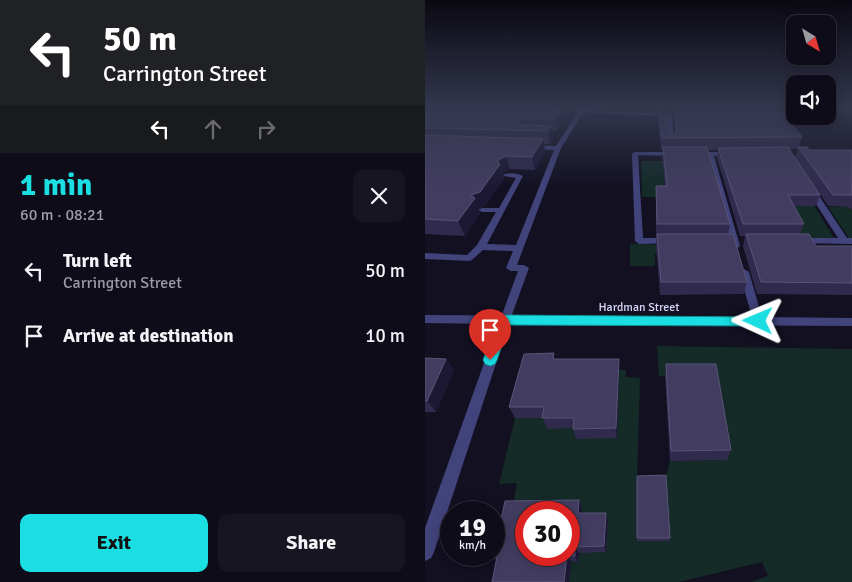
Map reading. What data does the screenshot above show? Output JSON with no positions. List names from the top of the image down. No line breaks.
{"streets":{"street":["Hardman Street"]},"north":"bottom right","page":{"turn":["50 m","Carrington Street"],"heading":["1 min","60 m · 08:21"],"list":[{"name":"Turn left","note":"Carrington Street","value":"50 m"},{"name":"Arrive at destination","value":"10 m"}],"speed":"19 km/h","limit":"30","buttons":["Exit","Share"]}}
